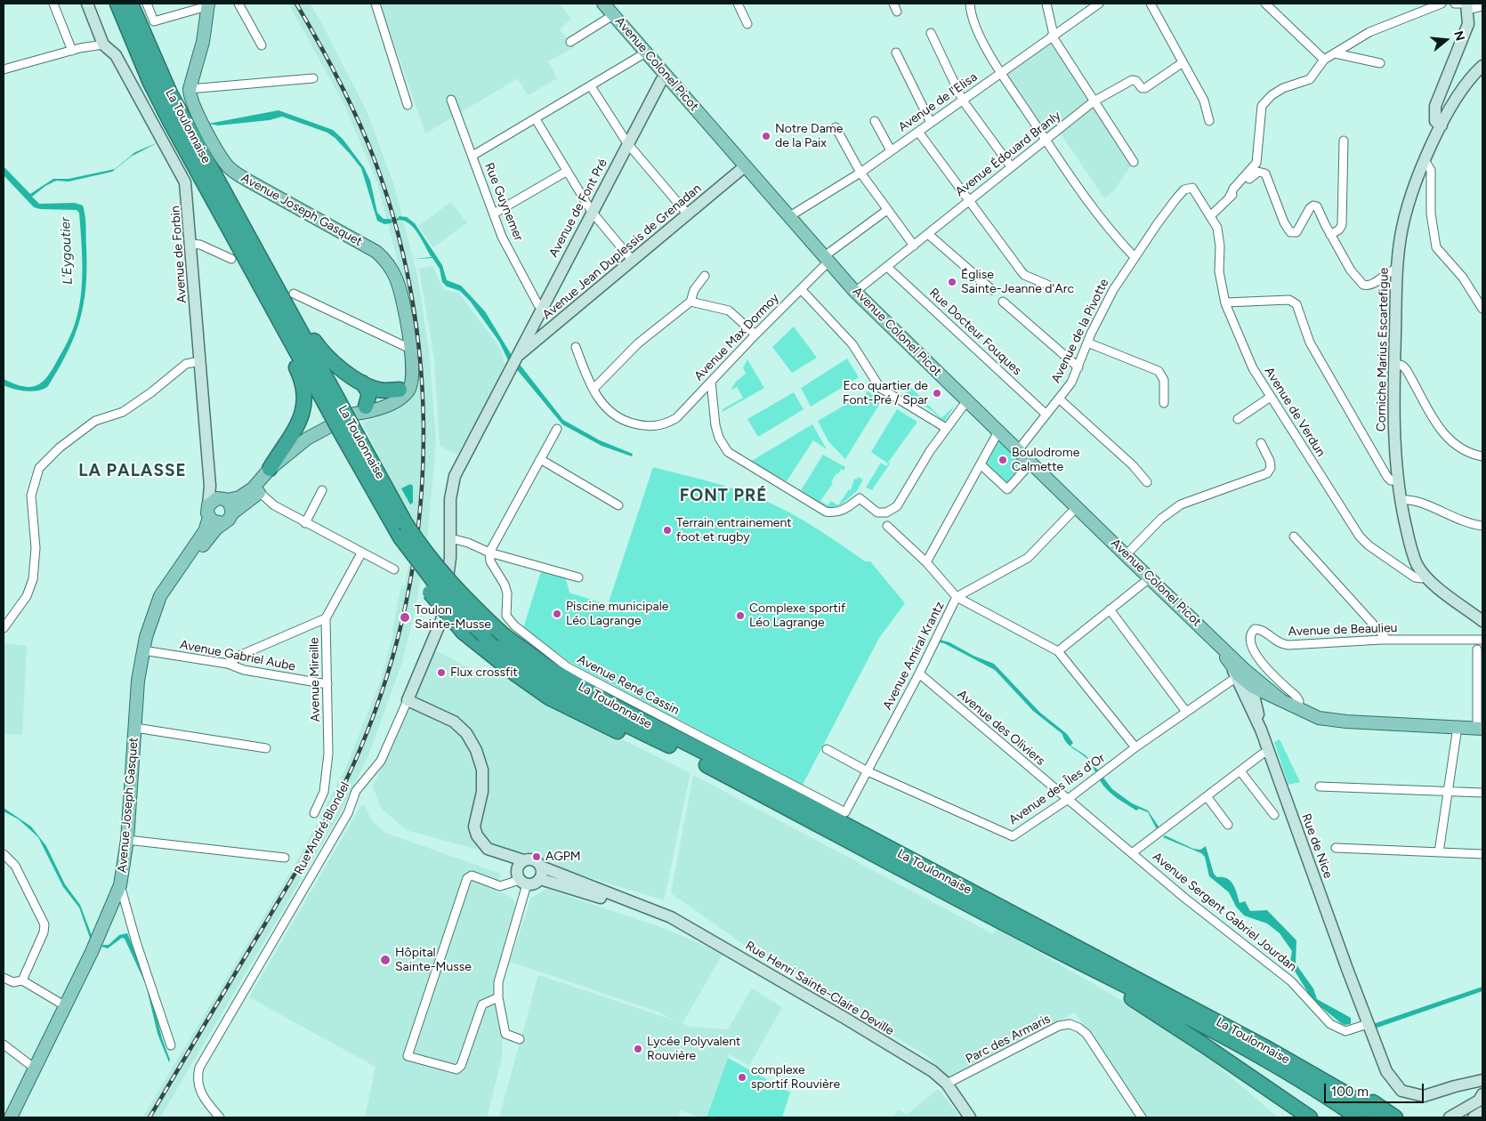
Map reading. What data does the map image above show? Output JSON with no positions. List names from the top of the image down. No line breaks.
{"streets":{"highway":["La Toulonnaise"],"main road":["Avenue Colonel Picot","Avenue de Font Pré","Avenue Joseph Gasquet","Avenue Jean Duplessis de Grenadan","Avenue de Forbin","Corniche Marius Escartefigue","Rue André Blondel","Rue de Nice","Rue Henri Sainte-Claire Deville"],"street":["Avenue de l'Elisa","Avenue Édouard Branly","Rue Guynemer","Avenue de la Pivotte","Rue Docteur Fouques","Avenue Max Dormoy","Avenue de Verdun","Avenue de Beaulieu","Avenue Gabriel Aube","Avenue Amiral Krantz","Avenue Mireille","Avenue René Cassin","Avenue des Oliviers","Avenue des Îles d'Or","Avenue Sergent Gabriel Jourdan","Parc des Armaris"]},"crossings":[["Avenue Colonel Picot","Avenue de l'Elisa"],["Avenue Colonel Picot","Avenue Édouard Branly"],["Avenue Colonel Picot","Avenue de Font Pré"],["Avenue Colonel Picot","Avenue Jean Duplessis de Grenadan"],["Avenue Colonel Picot","Avenue de la Pivotte"],["Avenue Colonel Picot","Avenue Max Dormoy"],["Avenue Colonel Picot","Avenue de Beaulieu"],["Avenue Colonel Picot","Avenue Amiral Krantz"],["Avenue Colonel Picot","Avenue des Îles d'Or"],["Avenue Colonel Picot","Rue de Nice"],["La Toulonnaise","Avenue Joseph Gasquet"],["Avenue Édouard Branly","Rue Docteur Fouques"],["Rue Guynemer","Avenue de Font Pré"],["Avenue de Font Pré","Avenue Jean Duplessis de Grenadan"],["Avenue de Font Pré","Rue André Blondel"],["Avenue Joseph Gasquet","Avenue de Forbin"],["Avenue Joseph Gasquet","Avenue Gabriel Aube"],["Avenue de la Pivotte","Rue Docteur Fouques"],["Avenue de la Pivotte","Avenue de Verdun"],["Corniche Marius Escartefigue","Avenue de Verdun"],["Avenue Gabriel Aube","Avenue Mireille"],["Avenue Amiral Krantz","Avenue René Cassin"],["Avenue Amiral Krantz","Avenue des Oliviers"],["Avenue Amiral Krantz","Avenue des Îles d'Or"],["Avenue des Oliviers","Avenue des Îles d'Or"],["Avenue des Oliviers","Avenue Sergent Gabriel Jourdan"],["Avenue des Îles d'Or","Rue de Nice"],["Avenue des Îles d'Or","Avenue Sergent Gabriel Jourdan"],["Rue de Nice","Avenue Sergent Gabriel Jourdan"],["Rue Henri Sainte-Claire Deville","Parc des Armaris"]],"districts":["LA PALASSE","FONT PRÉ"],"water":["L'Eygoutier"],"places":["Notre Dame de la Paix","Église Sainte-Jeanne d'Arc","Eco quartier de Font-Pré / Spar","Boulodrome Calmette","Terrain entrainement foot et rugby","Piscine municipale Léo Lagrange","Complexe sportif Léo Lagrange","Toulon Sainte-Musse","Flux crossfit","AGPM","Hôpital Sainte-Musse","Lycée Polyvalent Rouvière","complexe sportif Rouvière"],"scale_bar":"100 m","north":"right"}
